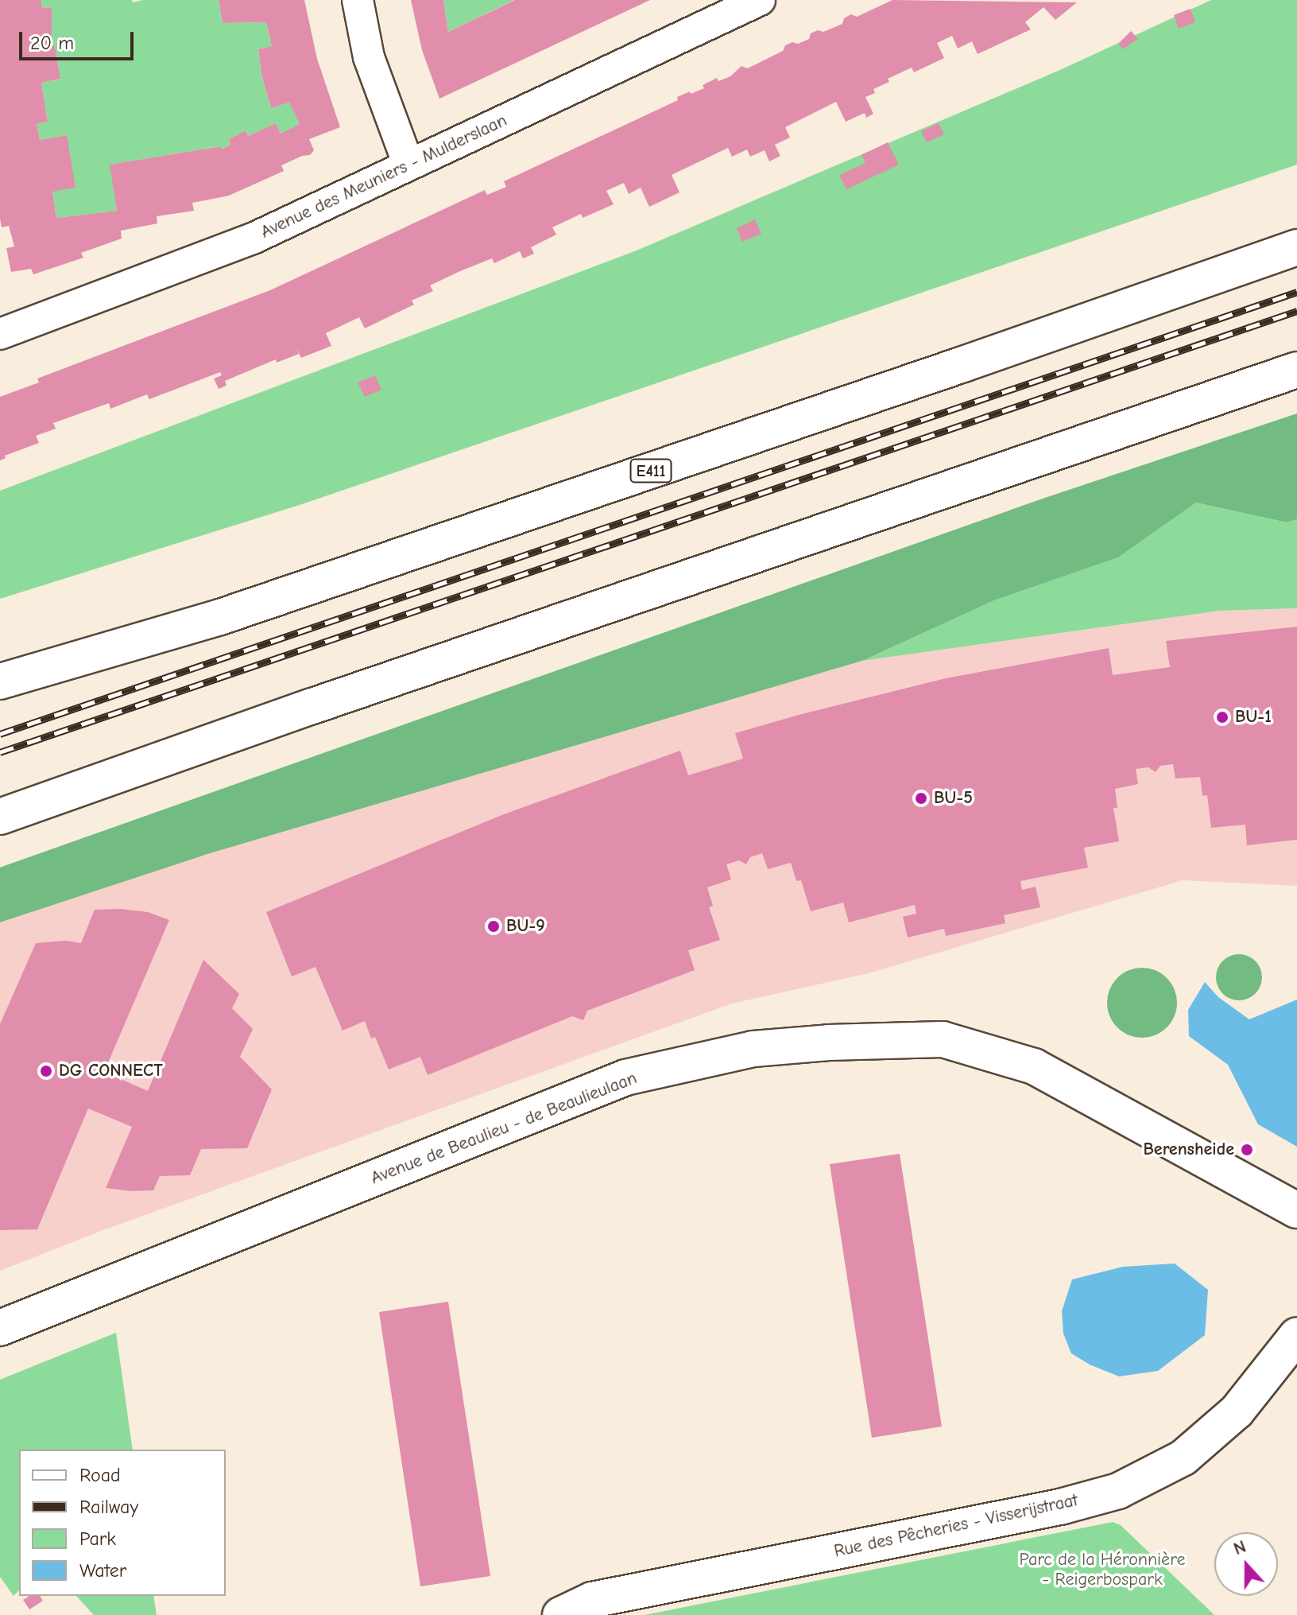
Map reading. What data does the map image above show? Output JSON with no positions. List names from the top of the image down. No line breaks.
{"streets":{"main road":["E411","Avenue de Beaulieu - de Beaulieulaan","Rue des Pêcheries - Visserijstraat"],"street":["Avenue des Meuniers - Mulderslaan"]},"parks":["Parc de la Héronnière - Reigerbospark"],"places":["BU-1","BU-5","BU-9","DG CONNECT","Berensheide"],"legend":["Road","Railway","Park","Water"],"scale_bar":"20 m","north":"top"}
